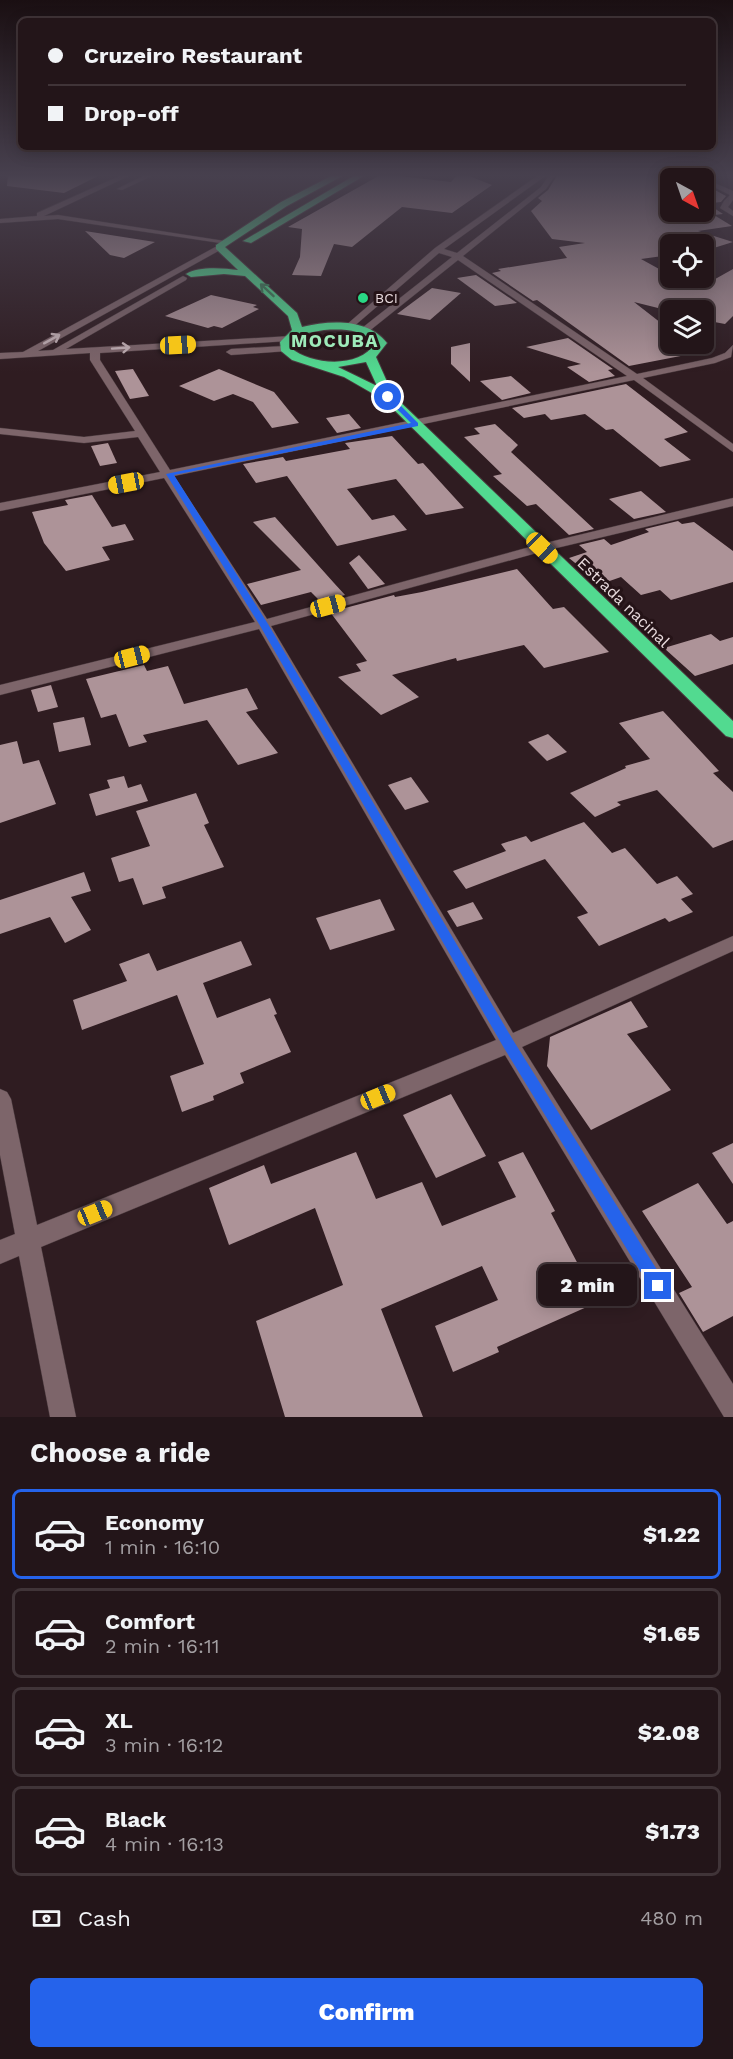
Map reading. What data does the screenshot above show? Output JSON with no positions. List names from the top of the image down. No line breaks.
{"streets":{"highway":["Estrada nacinal"]},"districts":["MOCUBA"],"places":["BCI"],"north":"bottom right","page":{"banner":["Cruzeiro Restaurant","Drop-off"],"bubble":"2 min","heading":"Choose a ride","list":[{"name":"Economy","note":"1 min · 16:10","value":"$1.22"},{"name":"Comfort","note":"2 min · 16:11","value":"$1.65"},{"name":"XL","note":"3 min · 16:12","value":"$2.08"},{"name":"Black","note":"4 min · 16:13","value":"$1.73"}],"pay":["Cash","480 m"],"buttons":"Confirm"}}
